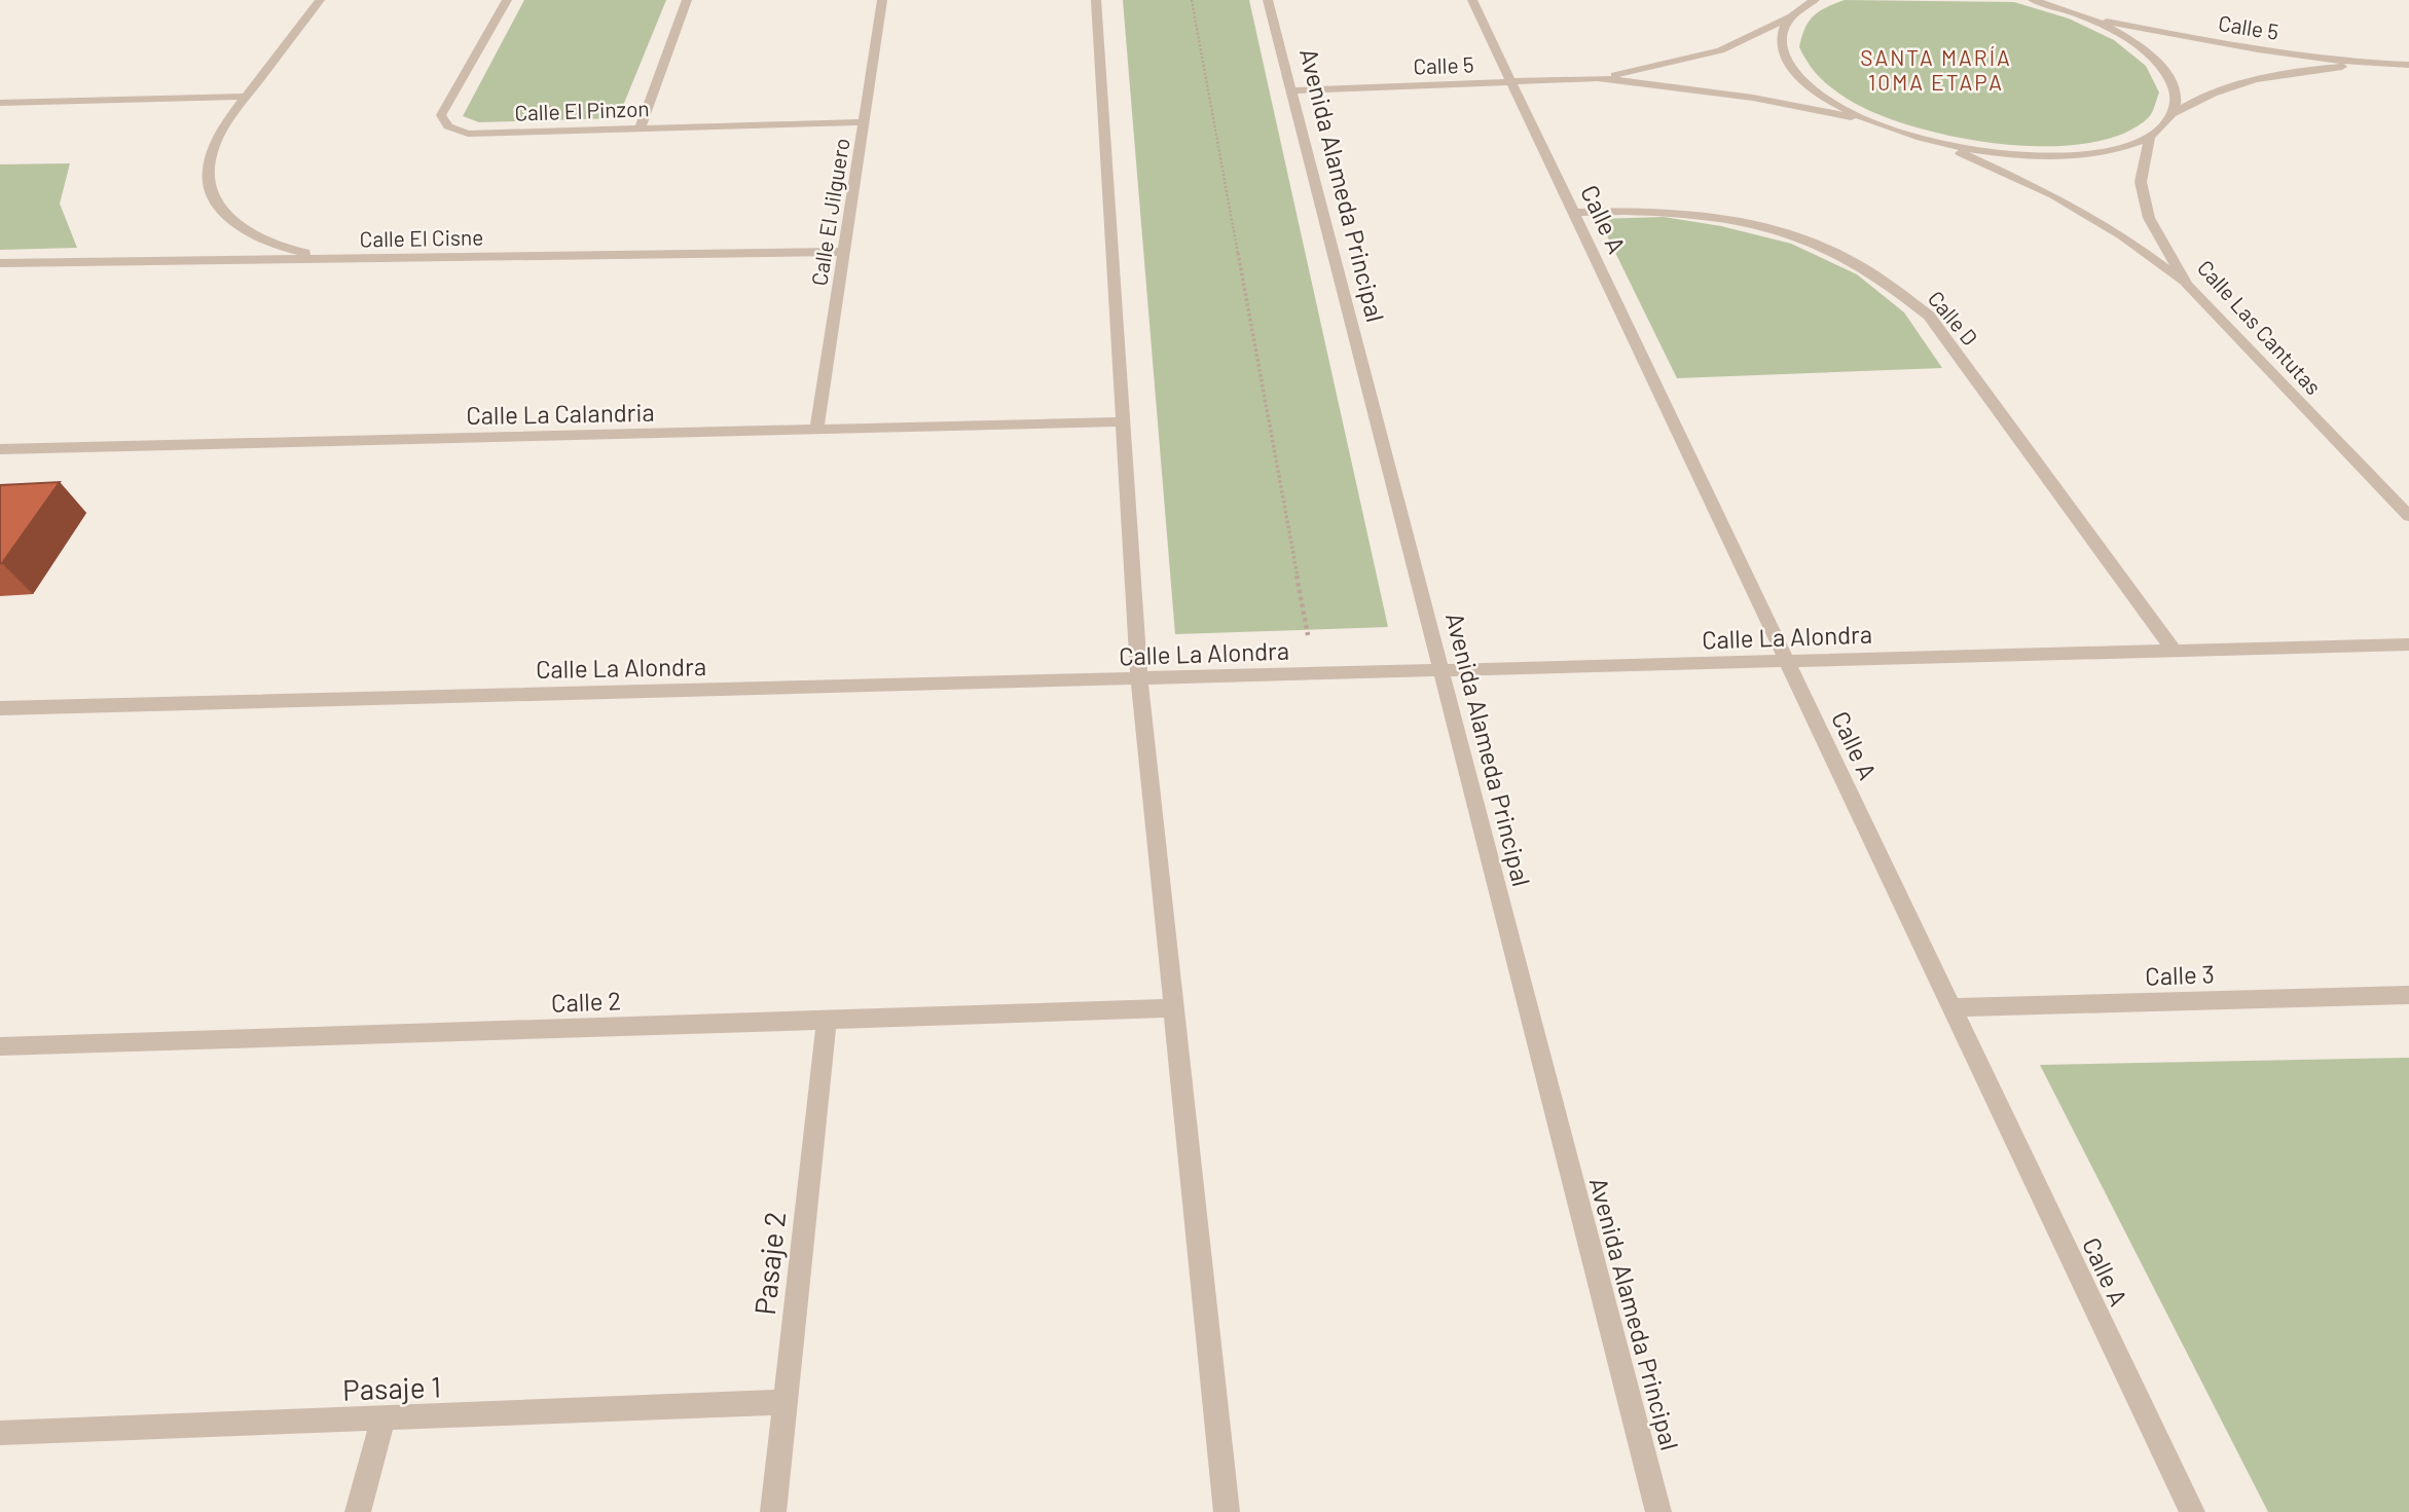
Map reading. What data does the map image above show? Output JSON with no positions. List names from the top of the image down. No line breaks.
{"streets":{"street":["Calle 5","Calle El Pinzon","Avenida Alameda Principal","Calle El Jilguero","Calle A","Calle El Cisne","Calle D","Calle Las Cantutas","Calle La Calandria","Calle La Alondra","Calle 3","Calle 2","Pasaje 2","Pasaje 1"]},"crossings":[["Calle 5","Avenida Alameda Principal"],["Calle 5","Calle A"],["Calle El Pinzon","Calle El Jilguero"],["Avenida Alameda Principal","Calle La Alondra"],["Calle El Jilguero","Calle El Cisne"],["Calle El Jilguero","Calle La Calandria"],["Calle A","Calle D"],["Calle A","Calle La Alondra"],["Calle A","Calle 3"],["Calle D","Calle La Alondra"],["Calle 2","Pasaje 2"],["Pasaje 2","Pasaje 1"]],"districts":["SANTA MARÍA 10MA ETAPA"]}
